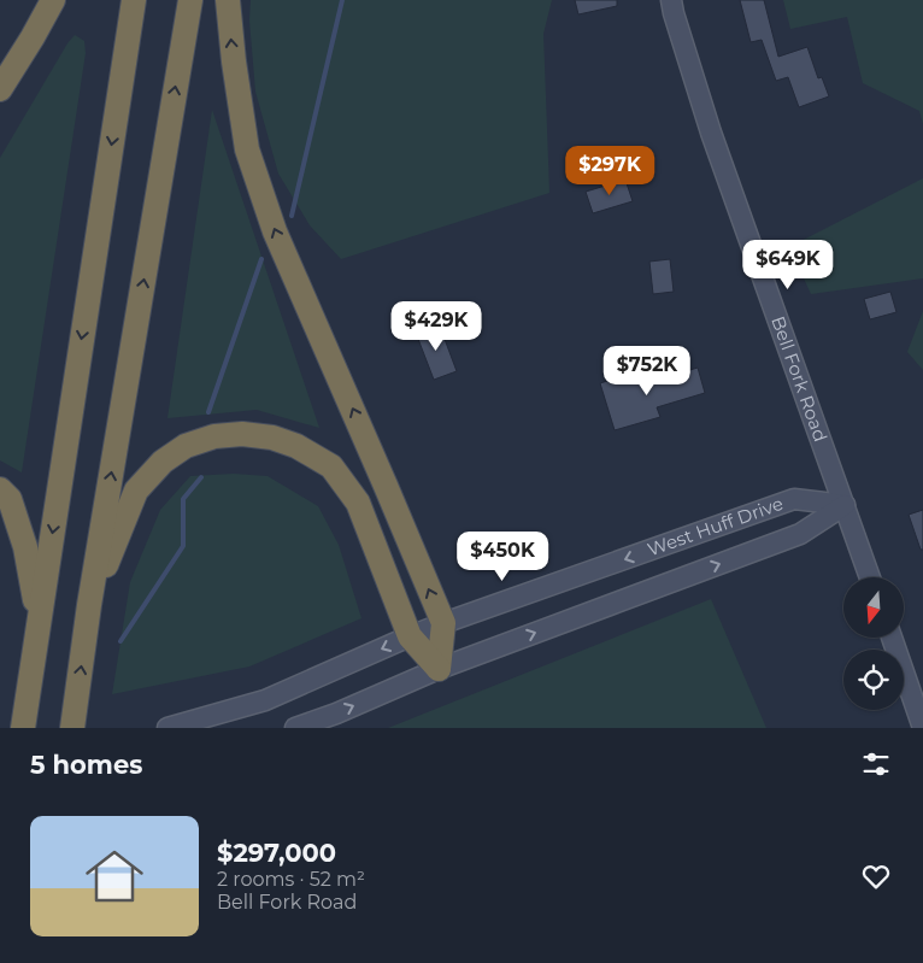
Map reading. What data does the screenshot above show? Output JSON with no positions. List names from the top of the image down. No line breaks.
{"streets":{"main road":["Bell Fork Road","West Huff Drive"]},"crossings":[["Bell Fork Road","West Huff Drive"]],"north":"bottom","page":{"price":["$297K","$649K","$429K","$752K","$450K"],"heading":"5 homes","list":[{"name":"$297,000","note":"2 rooms · 52 m² · Bell Fork Road"}]}}
